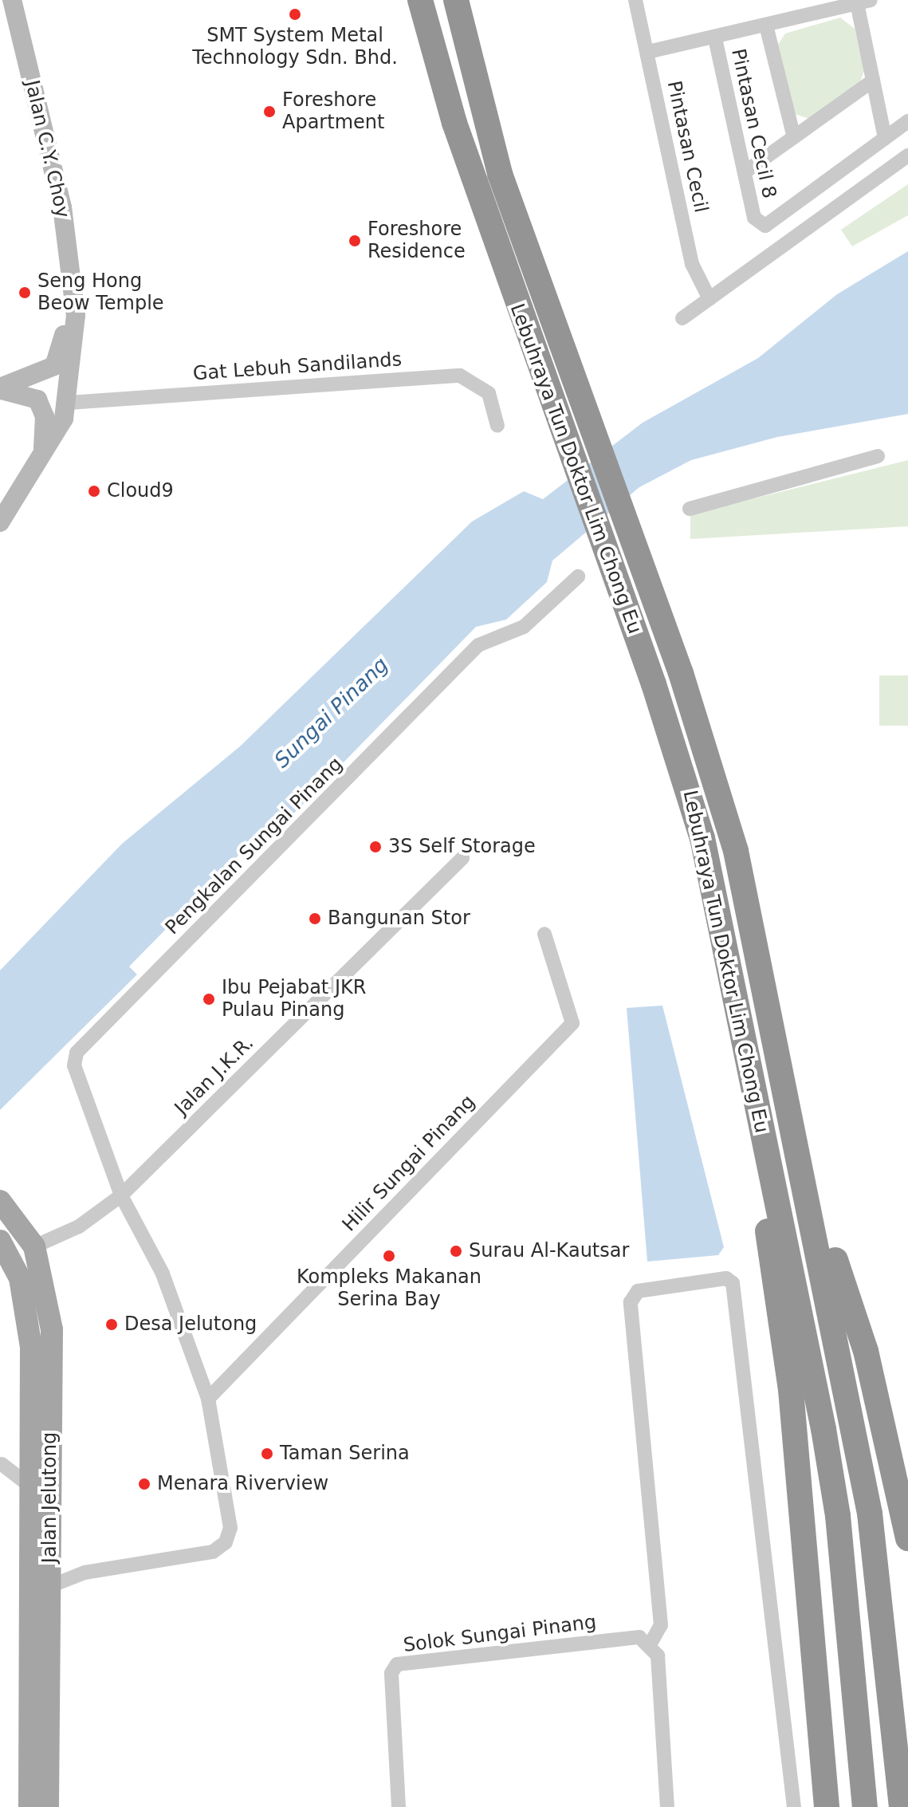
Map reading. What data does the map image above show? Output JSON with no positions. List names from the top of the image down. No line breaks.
{"streets":{"highway":["Lebuhraya Tun Doktor Lim Chong Eu"],"main road":["Jalan Jelutong"],"street":["Pintasan Cecil 8","Pintasan Cecil","Jalan C.Y. Choy","Gat Lebuh Sandilands","Pengkalan Sungai Pinang","Jalan J.K.R.","Hilir Sungai Pinang","Solok Sungai Pinang"]},"crossings":[["Jalan C.Y. Choy","Gat Lebuh Sandilands"],["Pengkalan Sungai Pinang","Jalan J.K.R."],["Pengkalan Sungai Pinang","Hilir Sungai Pinang"],["Pengkalan Sungai Pinang","Jalan Jelutong"],["Jalan J.K.R.","Jalan Jelutong"]],"water":["Sungai Pinang"],"places":["SMT System Metal Technology Sdn. Bhd.","Foreshore Apartment","Foreshore Residence","Seng Hong Beow Temple","Cloud9","3S Self Storage","Bangunan Stor","Ibu Pejabat JKR Pulau Pinang","Surau Al-Kautsar","Kompleks Makanan Serina Bay","Desa Jelutong","Taman Serina","Menara Riverview"]}
